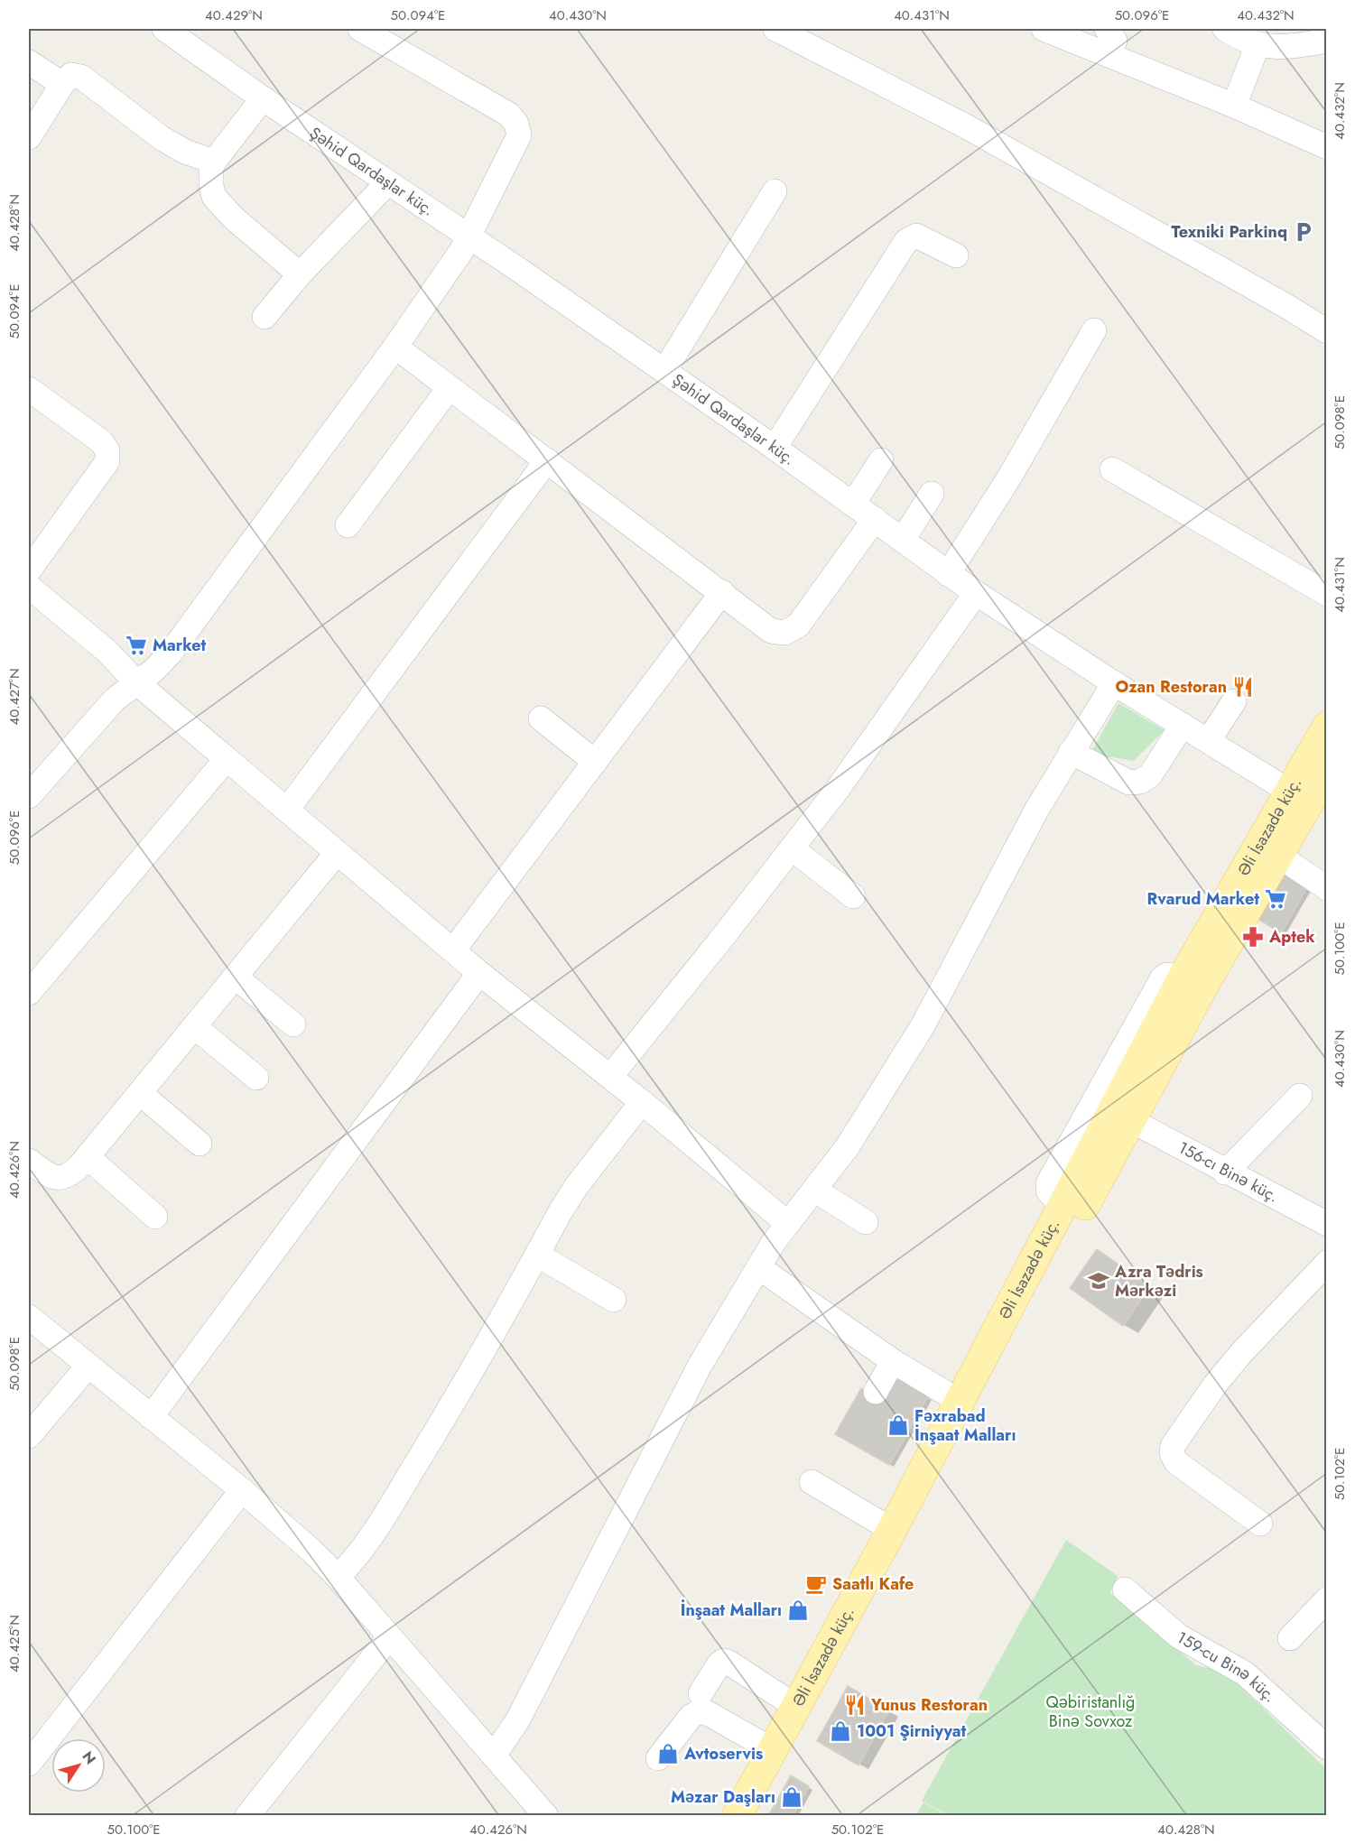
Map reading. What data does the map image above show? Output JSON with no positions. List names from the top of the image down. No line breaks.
{"streets":{"main road":["Əli İsazadə küç."],"street":["Şəhid Qardaşlar küç.","156-cı Binə küç.","159-cu Binə küç."]},"crossings":[["Şəhid Qardaşlar küç.","Əli İsazadə küç."],["Əli İsazadə küç.","156-cı Binə küç."]],"parks":["Qəbiristanlığ Binə Sovxoz"],"places":{"parking":["Texniki Parkinq"],"supermarket":["Market","Rvarud Market"],"restaurant":["Ozan Restoran","Yunus Restoran"],"pharmacy":["Aptek"],"school or university":["Azra Tədris Mərkəzi"],"shop":["Fəxrabad İnşaat Malları","İnşaat Malları","1001 Şirniyyat","Avtoservis","Məzar Daşları"],"cafe":["Saatlı Kafe"]},"north":"top right","coordinates":["40.429°N","50.094°E","40.430°N","40.431°N","50.096°E","40.432°N","40.428°N","50.098°E","40.427°N","50.100°E","40.426°N","50.102°E","40.425°N"]}
